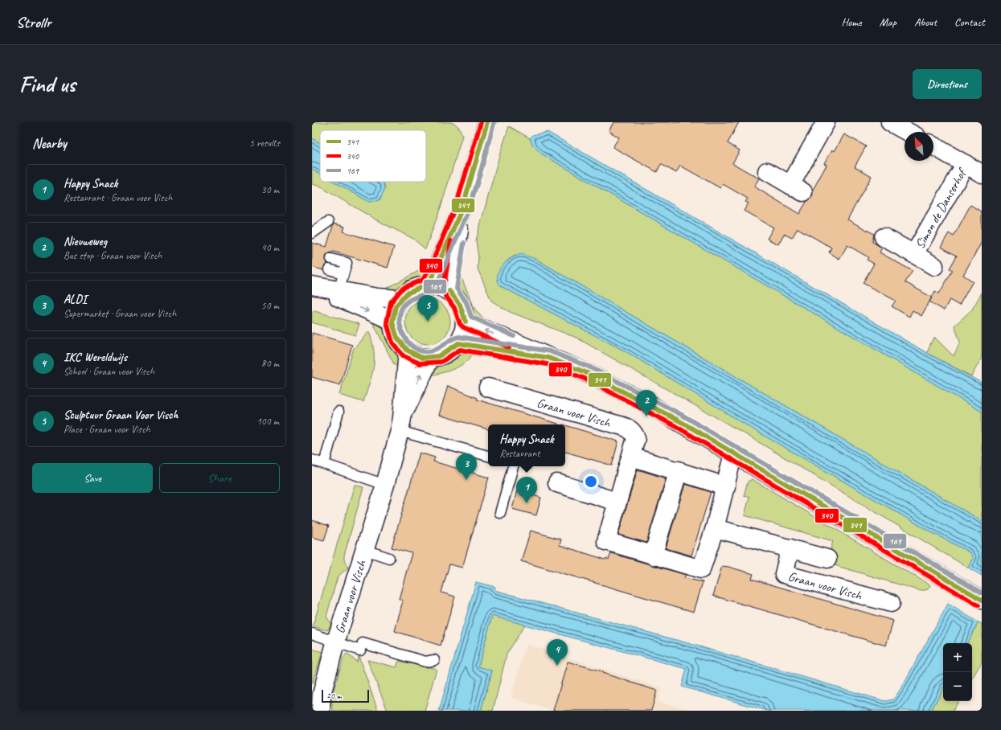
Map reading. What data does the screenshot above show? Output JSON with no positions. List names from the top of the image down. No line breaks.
{"streets":{"street":["Simon de Danserhof","Graan voor Visch"]},"lines":["transit line 341","transit line 340","transit line 169"],"legend":["341","340","169"],"scale_bar":"20 m","north":"top left","page":{"header":"Strollr","nav":["Home","Map","About","Contact"],"buttons":["Directions",["Save","Share"]],"title":"Find us","heading":["Nearby","5 results"],"list":[{"mark":"1","name":"Happy Snack","note":"Restaurant · Graan voor Visch","value":"30 m"},{"mark":"2","name":"Nieuweweg","note":"Bus stop · Graan voor Visch","value":"40 m"},{"mark":"3","name":"ALDI","note":"Supermarket · Graan voor Visch","value":"50 m"},{"mark":"4","name":"IKC Wereldwijs","note":"School · Graan voor Visch","value":"80 m"},{"mark":"5","name":"Sculptuur Graan Voor Visch","note":"Place · Graan voor Visch","value":"100 m"}],"pins":["5","2","3","1","4"],"popup":["Happy Snack","Restaurant"],"map_buttons":["+","−"],"scale":"20 m"}}
